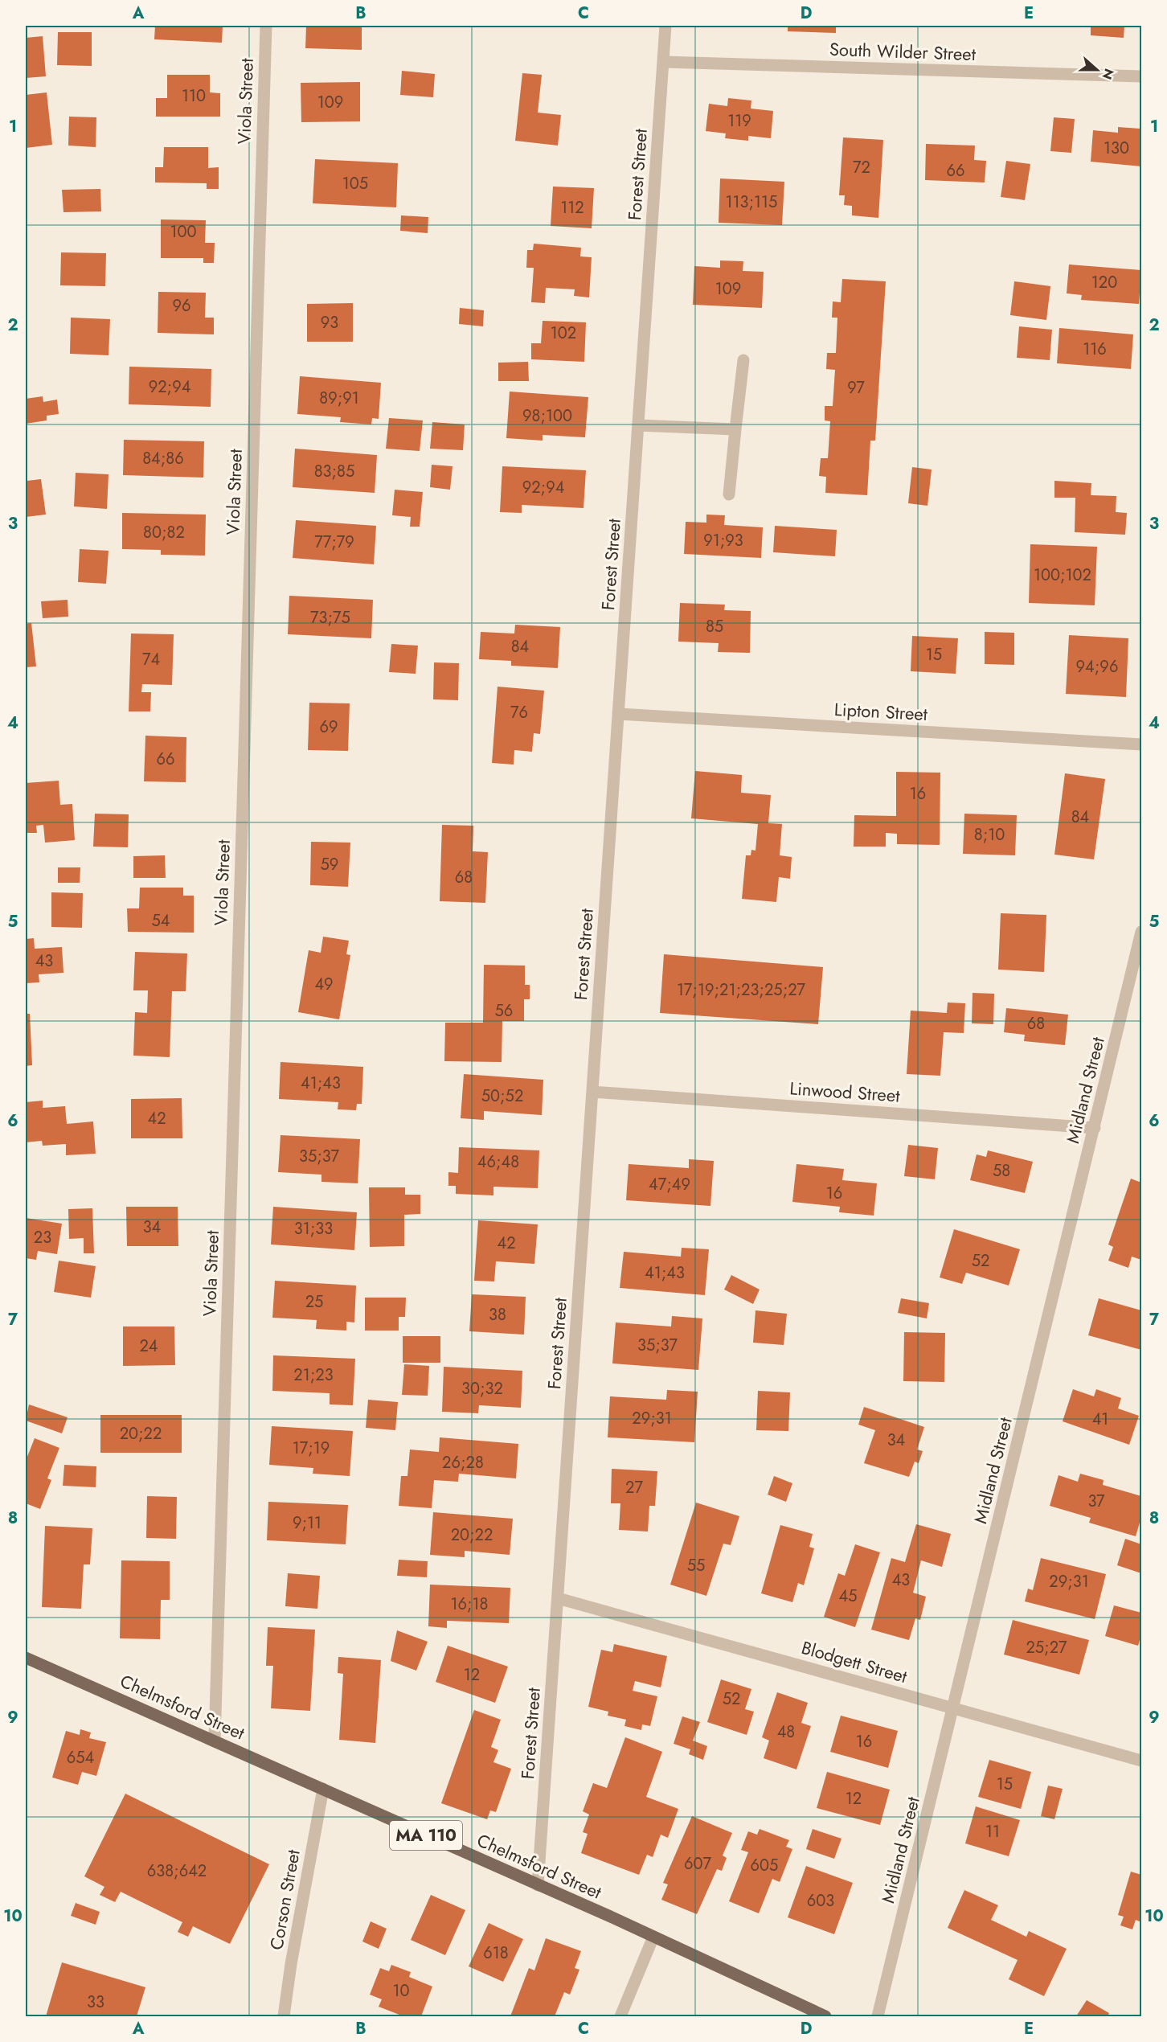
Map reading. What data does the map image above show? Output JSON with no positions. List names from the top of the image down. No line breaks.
{"streets":{"main road":["Chelmsford Street","MA 110"],"street":["South Wilder Street","Viola Street","Forest Street","Lipton Street","Midland Street","Linwood Street","Blodgett Street","Corson Street"]},"crossings":[["South Wilder Street","Forest Street"],["Viola Street","Chelmsford Street"],["Forest Street","Lipton Street"],["Forest Street","Linwood Street"],["Forest Street","Blodgett Street"],["Forest Street","Chelmsford Street"],["Midland Street","Linwood Street"],["Midland Street","Blodgett Street"],["Chelmsford Street","Corson Street"]],"house_numbers":["110","109","119","130","72","66","105","113;115","112","100","120","109","96","93","102","116","92;94","97","89;91","98;100","84;86","83;85","92;94","80;82","91;93","77;79","100;102","73;75","85","84","15","74","94;96","76","69","66","16","84","8;10","59","68","54","43","49","17;19;21;23;25;27","56","68","41;43","50;52","42","35;37","46;48","58","47;49","16","34","31;33","23","42","52","41;43","25","38","35;37","24","21;23","30;32","29;31","41","20;22","34","17;19","26;28","27","37","9;11","20;22","55","43","29;31","45","16;18","25;27","12","52","48","16","654","15","12","11","607","605","638;642","603","618","10","33"],"north":"right","grid":{"columns":["A","B","C","D","E"],"rows":["1","2","3","4","5","6","7","8","9","10"]}}
